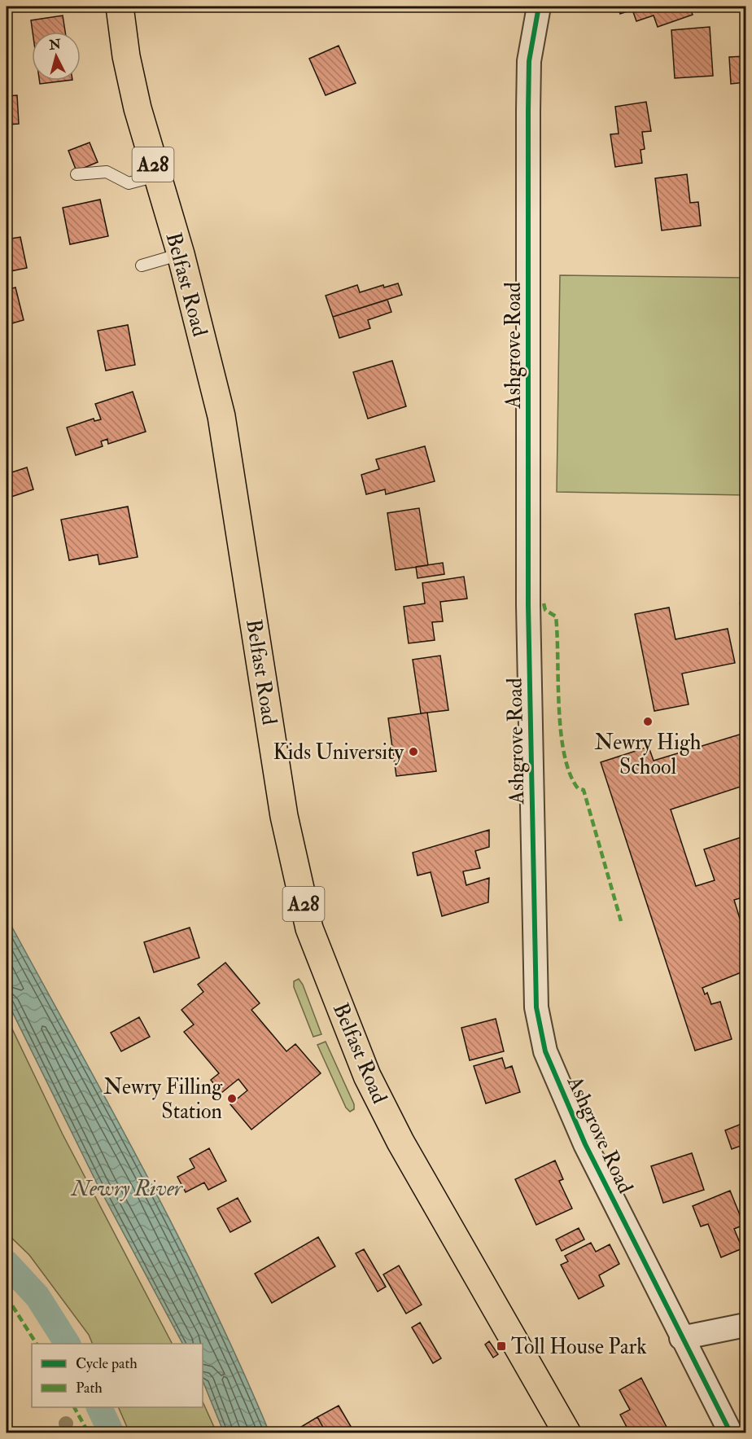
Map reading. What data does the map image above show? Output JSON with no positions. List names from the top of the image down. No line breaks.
{"streets":{"highway":["A28","Belfast Road"],"street":["Ashgrove Road"]},"water":["Newry River"],"places":{"other":["Newry High School","Kids University","Newry Filling Station"],"transit":["Toll House Park"]},"legend":["Cycle path","Path"],"north":"top"}
